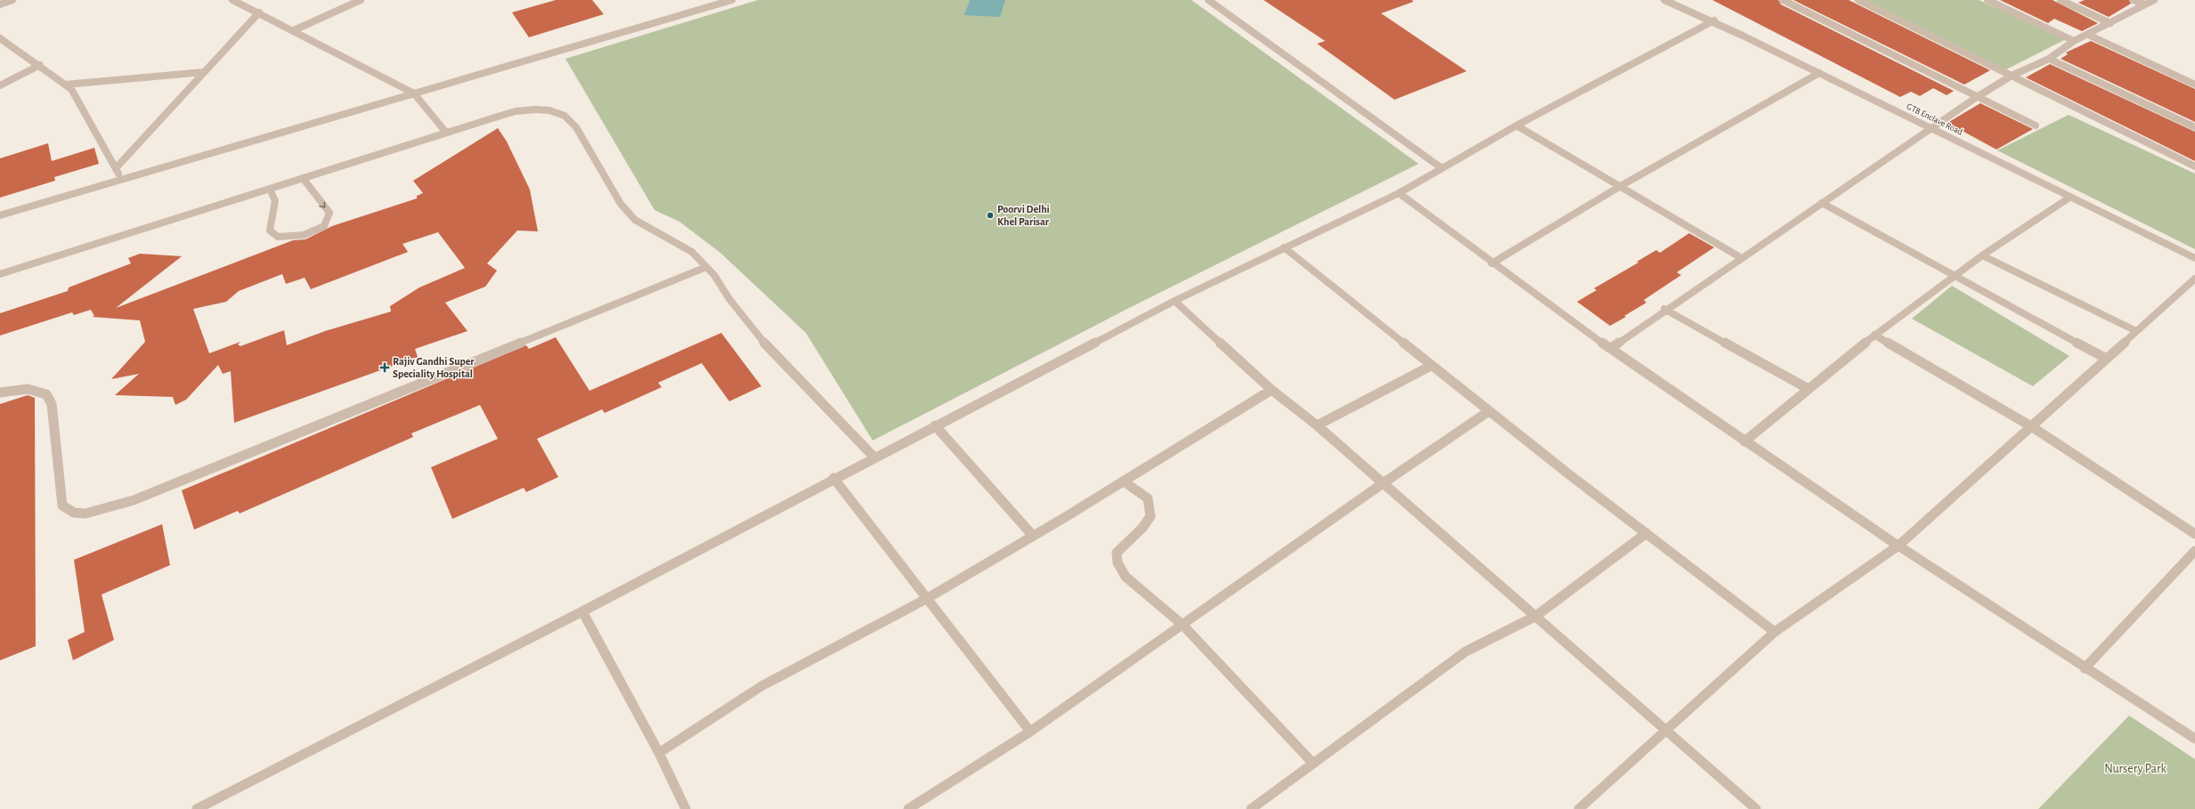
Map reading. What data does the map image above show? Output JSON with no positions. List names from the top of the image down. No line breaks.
{"streets":{"street":["GTB Enclave Road"]},"parks":["Nursery Park"],"places":{"other":["Poorvi Delhi Khel Parisar"],"health":["Rajiv Gandhi Super Speciality Hospital"]}}
